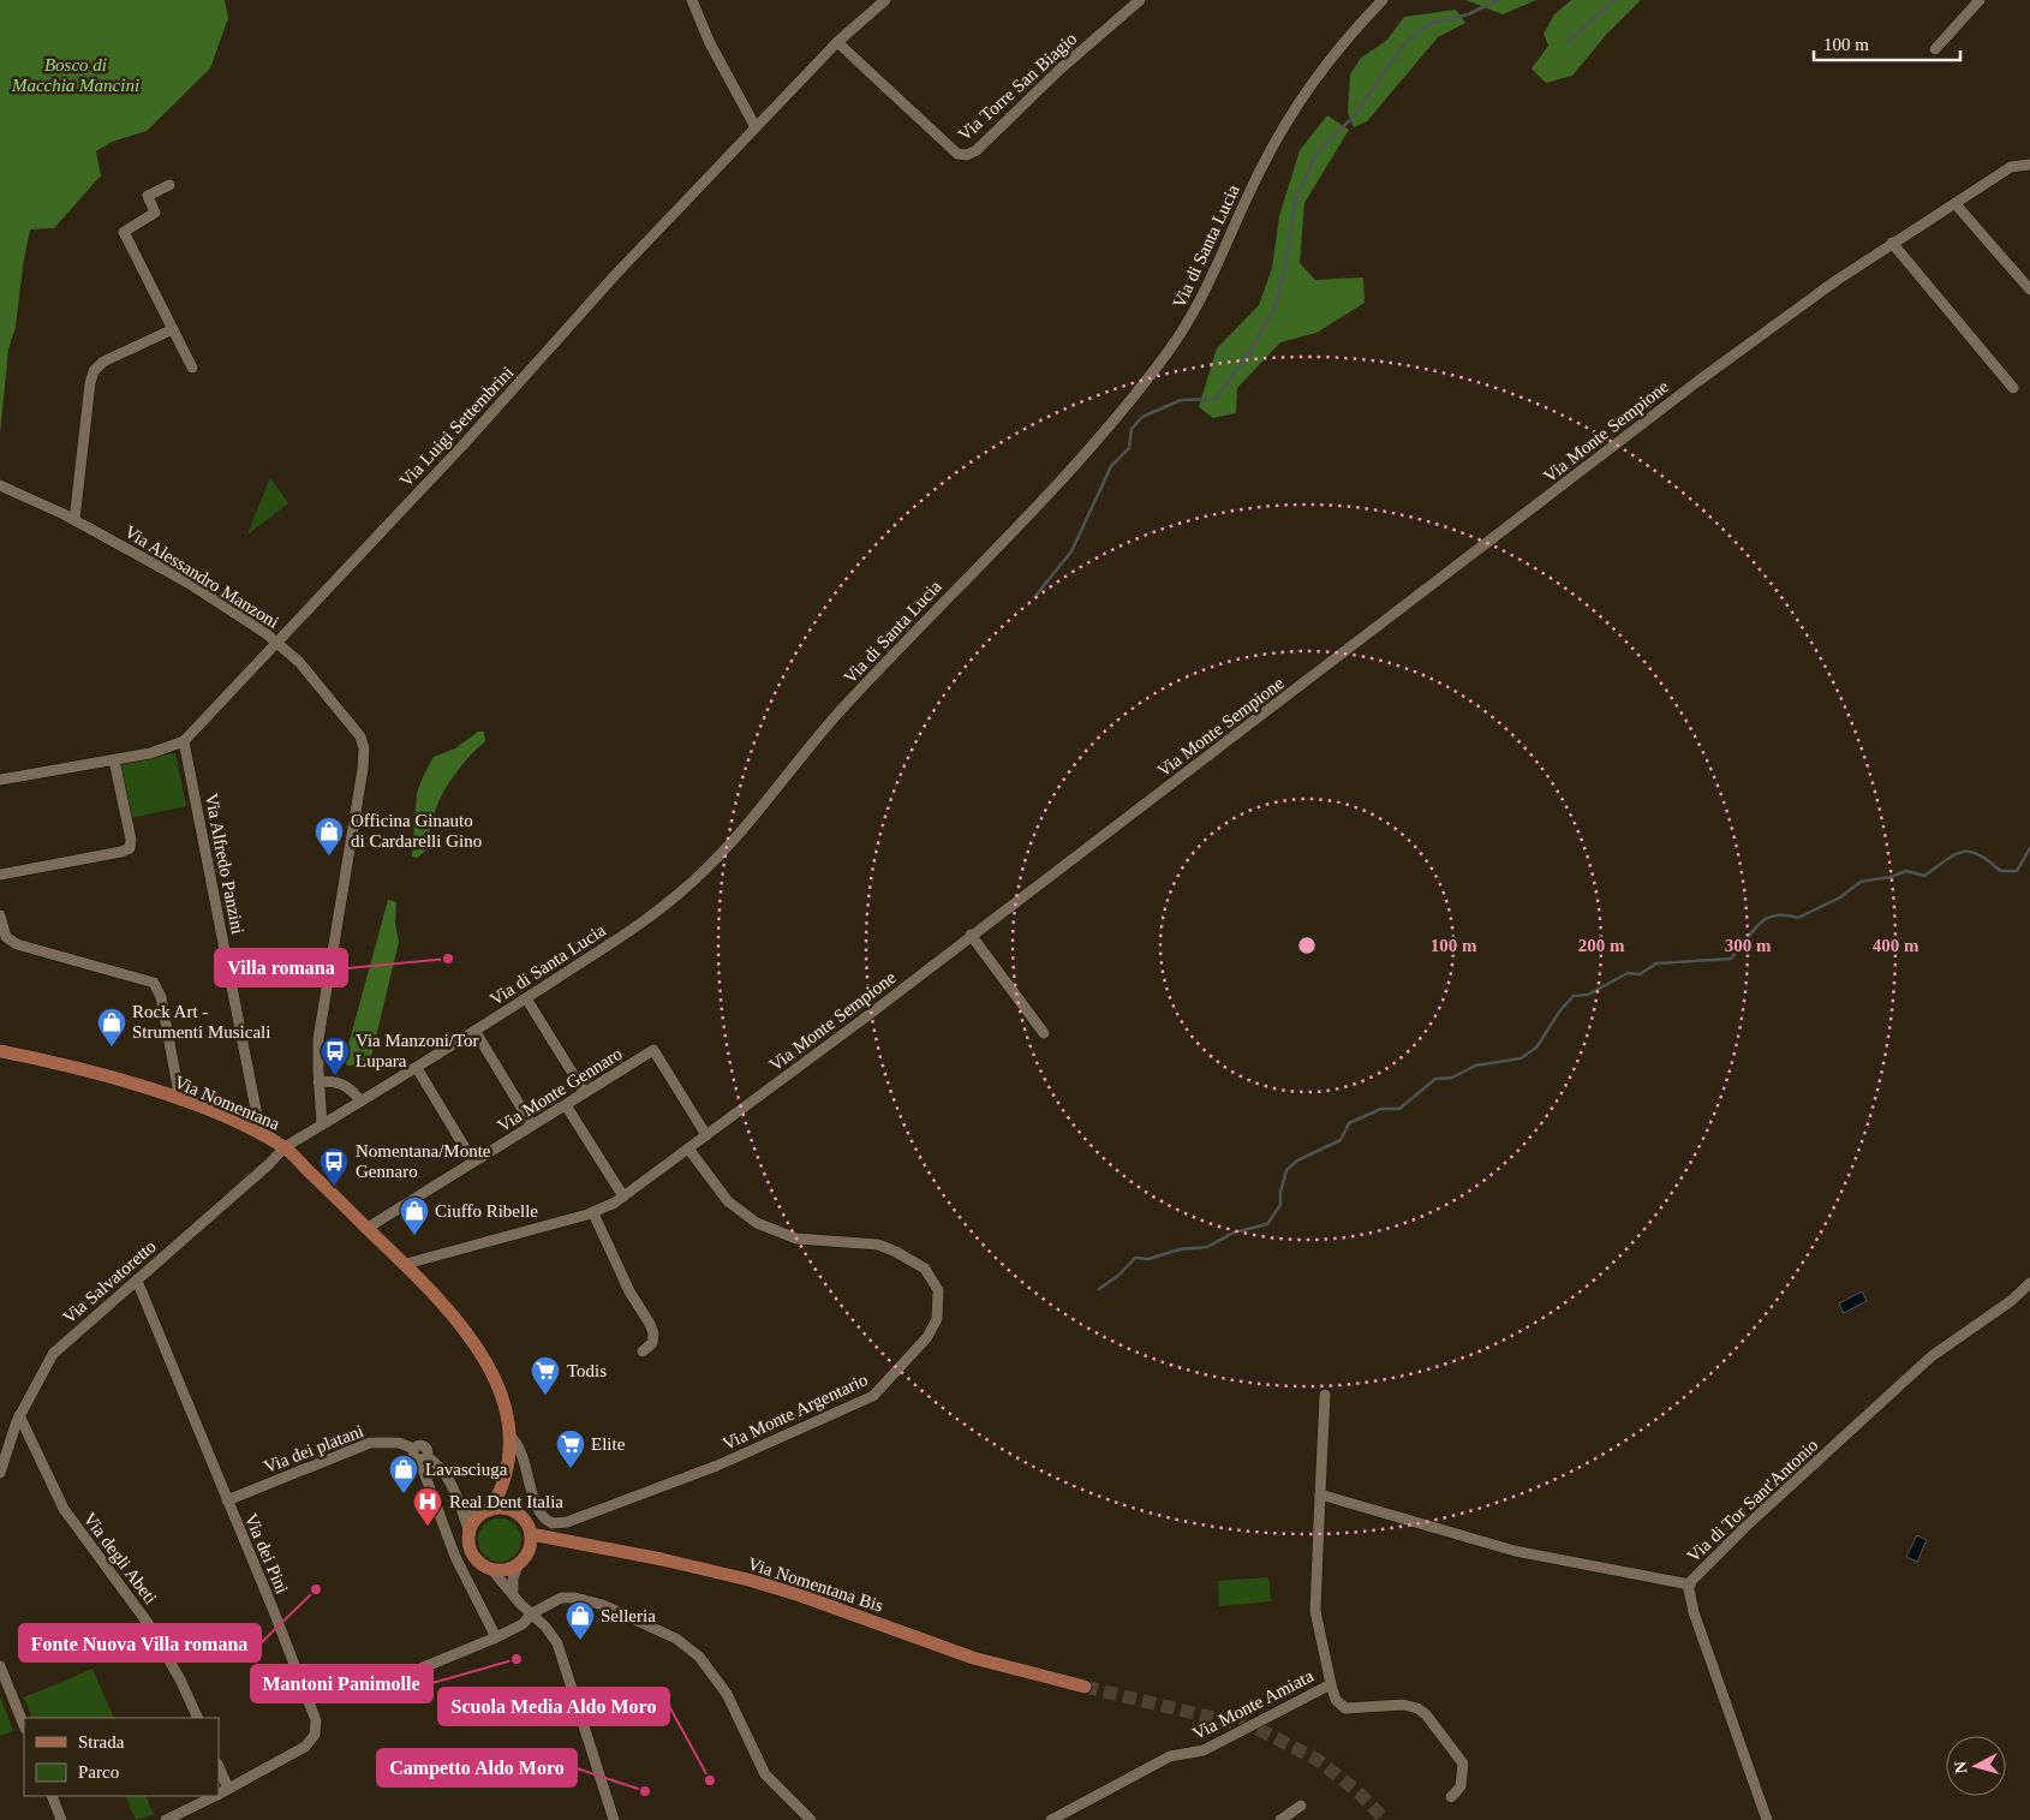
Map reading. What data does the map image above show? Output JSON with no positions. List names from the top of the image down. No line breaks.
{"streets":{"main road":["Via Nomentana","Via Nomentana Bis"],"street":["Via Torre San Biagio","Via di Santa Lucia","Via Luigi Settembrini","Via Monte Sempione","Via Alessandro Manzoni","Via Alfredo Panzini","Via Monte Gennaro","Via Salvatoretto","Via Monte Argentario","Via dei platani","Via di Tor Sant'Antonio","Via dei Pini","Via degli Abeti","Via Monte Amiata"]},"crossings":[["Via Torre San Biagio","Via Luigi Settembrini"],["Via di Santa Lucia","Via Alessandro Manzoni"],["Via di Santa Lucia","Via Nomentana"],["Via di Santa Lucia","Via Salvatoretto"],["Via Luigi Settembrini","Via Alessandro Manzoni"],["Via Luigi Settembrini","Via Alfredo Panzini"],["Via Monte Sempione","Via Monte Gennaro"],["Via Monte Sempione","Via Nomentana"],["Via Monte Sempione","Via Monte Argentario"],["Via Alfredo Panzini","Via Nomentana"],["Via Monte Gennaro","Via Nomentana"],["Via Nomentana","Via Salvatoretto"],["Via Nomentana","Via Monte Argentario"],["Via Nomentana","Via Nomentana Bis"],["Via Salvatoretto","Via dei Pini"],["Via Salvatoretto","Via degli Abeti"],["Via dei platani","Via dei Pini"]],"parks":["Bosco di Macchia Mancini"],"places":{"shop":["Officina Ginauto di Cardarelli Gino","Rock Art - Strumenti Musicali","Ciuffo Ribelle","Lavasciuga","Selleria"],"other":["Villa romana","Fonte Nuova Villa romana","Mantoni Panimolle","Scuola Media Aldo Moro","Campetto Aldo Moro"],"bus stop":["Via Manzoni/Tor Lupara","Nomentana/Monte Gennaro"],"supermarket":["Todis","Elite"],"hospital":["Real Dent Italia"]},"legend":["Strada","Parco"],"scale_bar":"100 m","north":"left","rings":["100 m","200 m","300 m","400 m"]}
